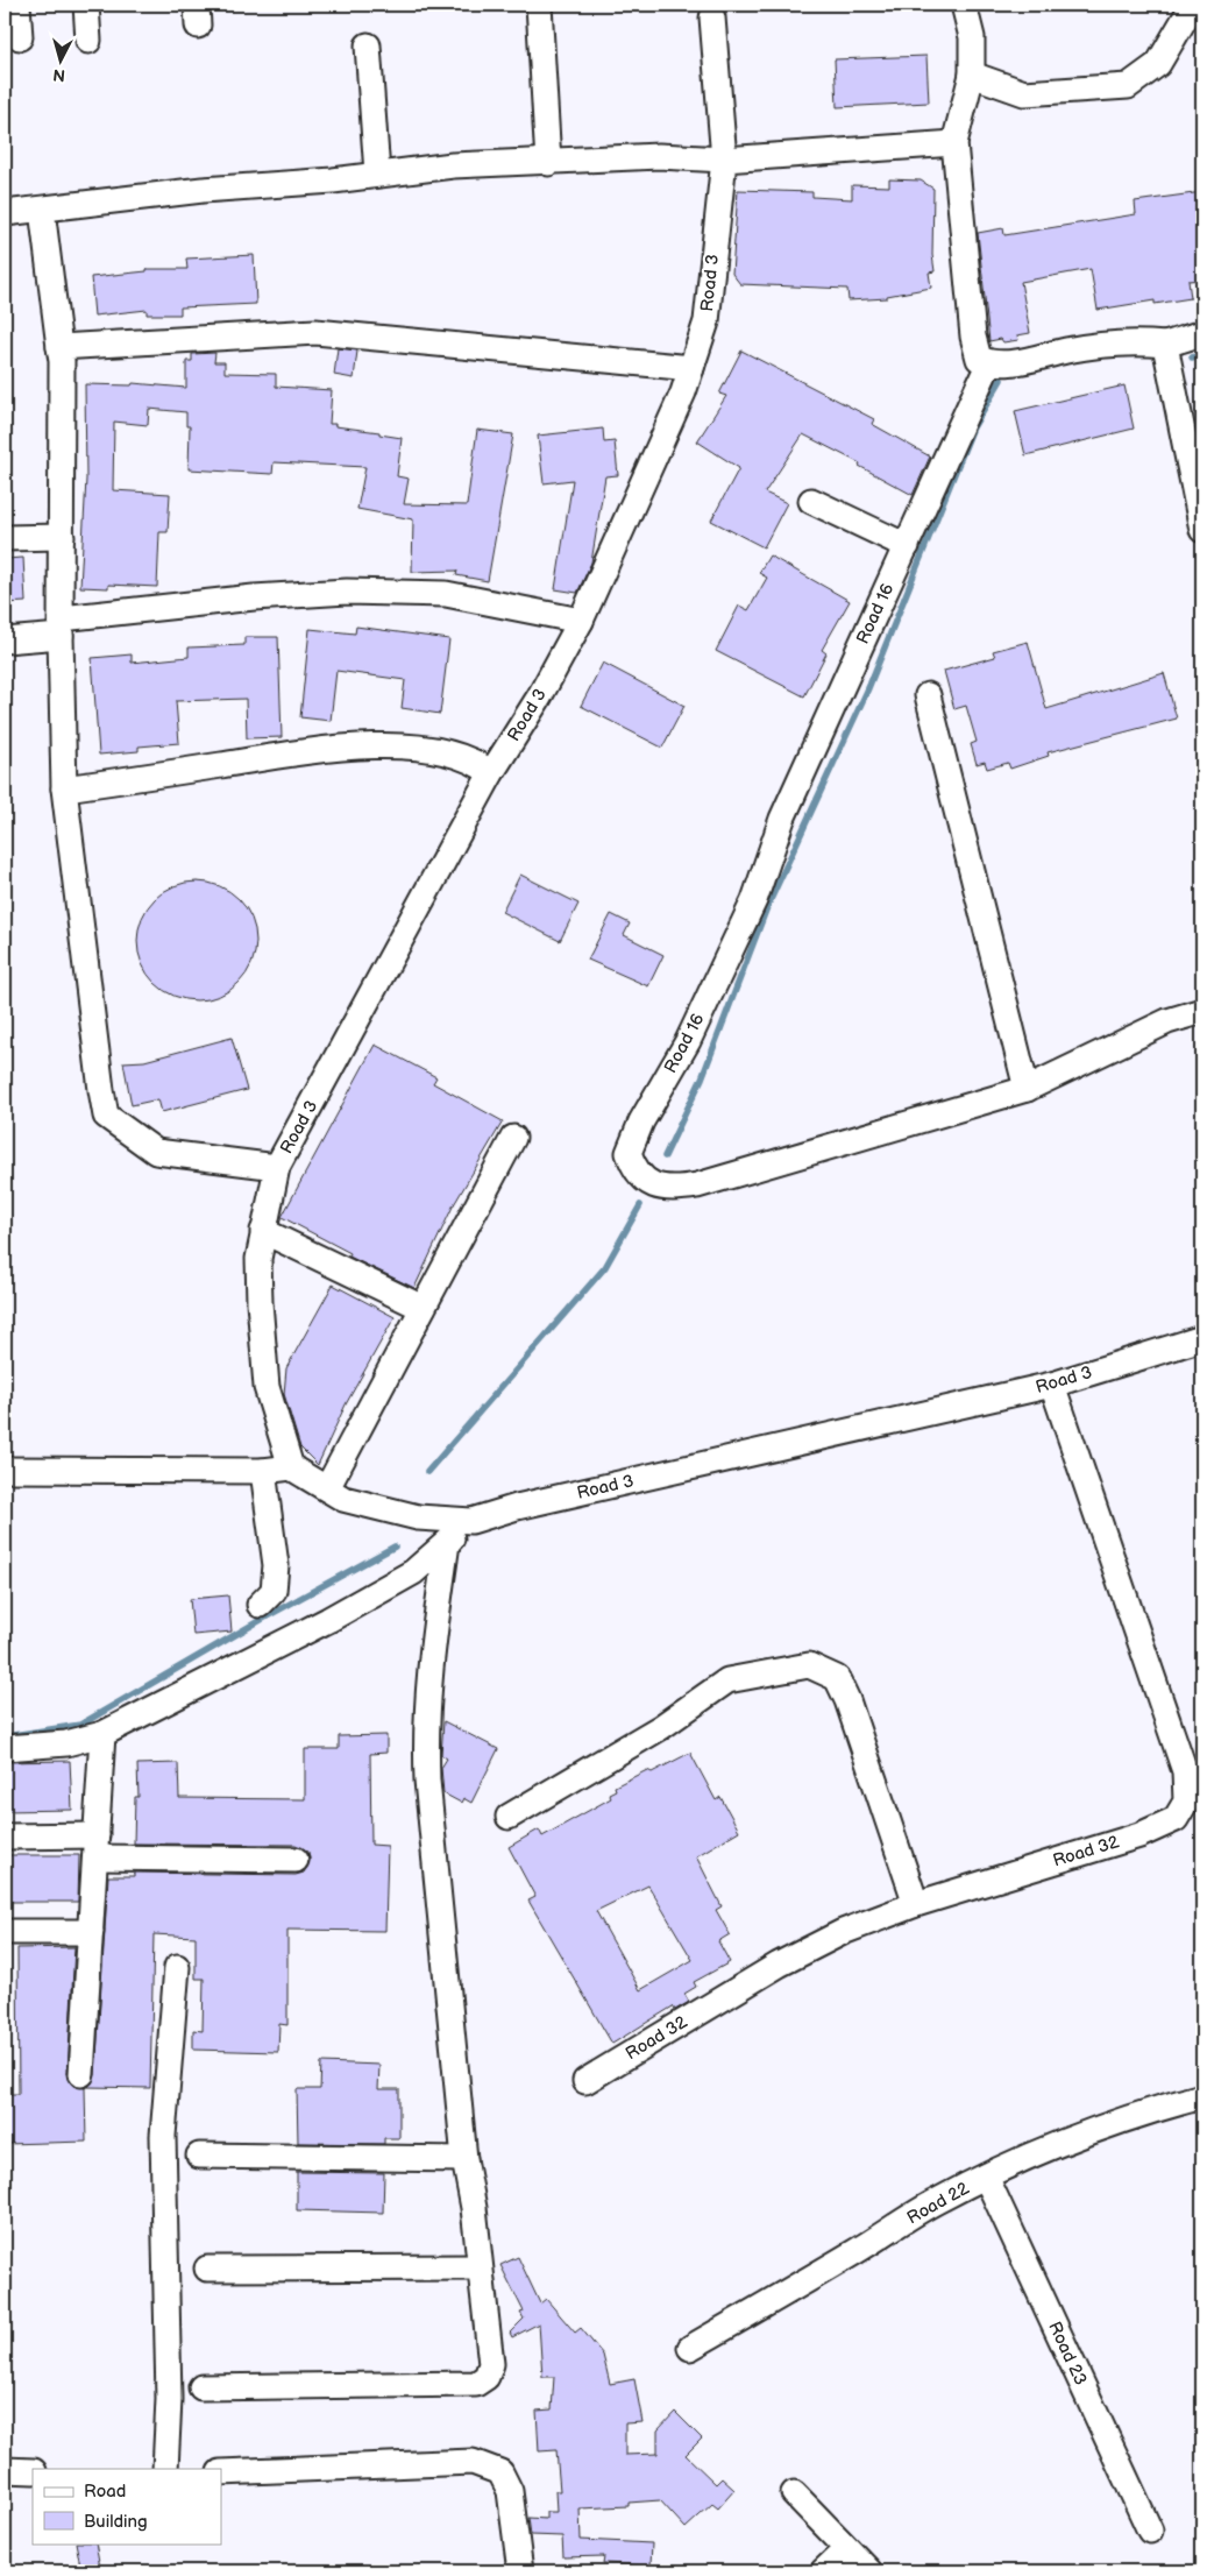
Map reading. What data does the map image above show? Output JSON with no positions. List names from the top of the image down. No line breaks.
{"streets":{"street":["Road 3","Road 16","Road 32","Road 22","Road 23"]},"crossings":[["Road 3","Road 32"],["Road 22","Road 23"]],"legend":["Road","Building"],"north":"bottom"}
